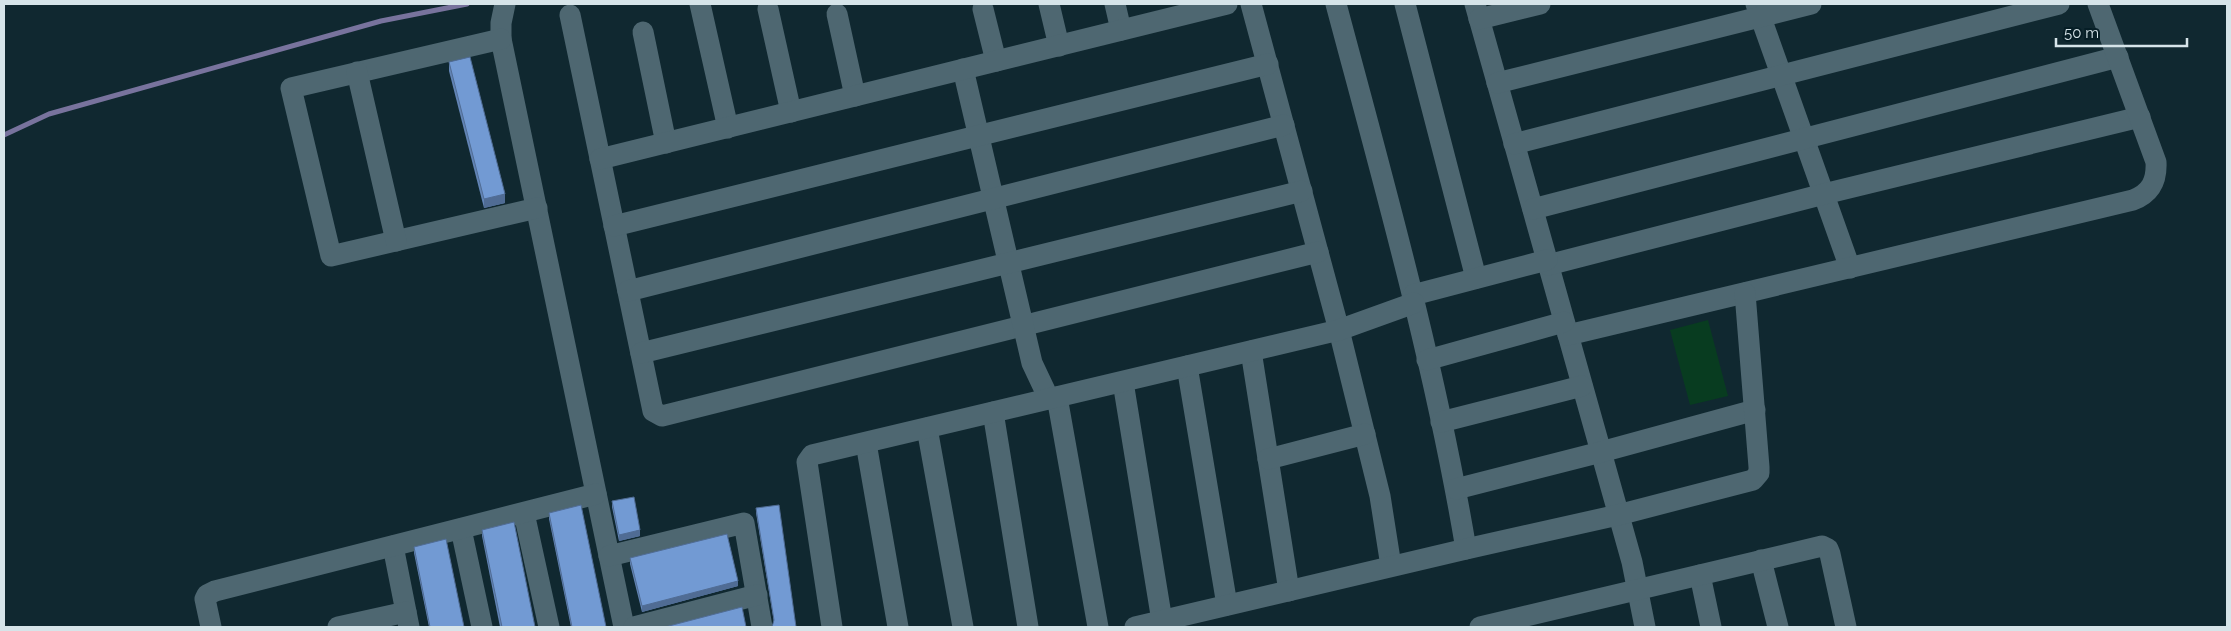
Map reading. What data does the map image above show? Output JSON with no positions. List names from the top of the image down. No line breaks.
{"scale_bar":"50 m"}
